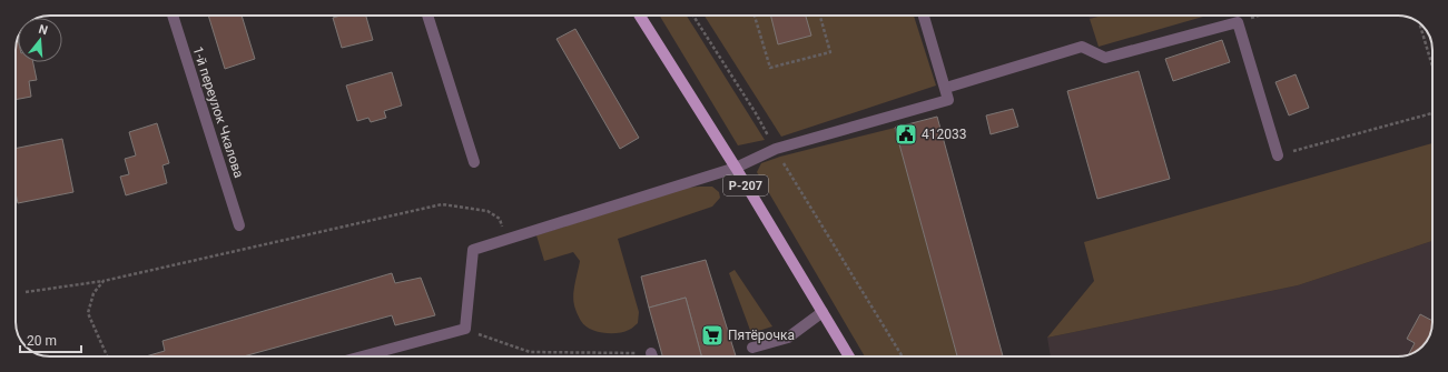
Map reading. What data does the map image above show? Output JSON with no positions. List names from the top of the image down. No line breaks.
{"streets":{"main road":["Р-207"],"street":["1-й переулок Чкалова"]},"places":{"public building":["412033"],"supermarket":["Пятёрочка"]},"scale_bar":"20 m","north":"top"}
